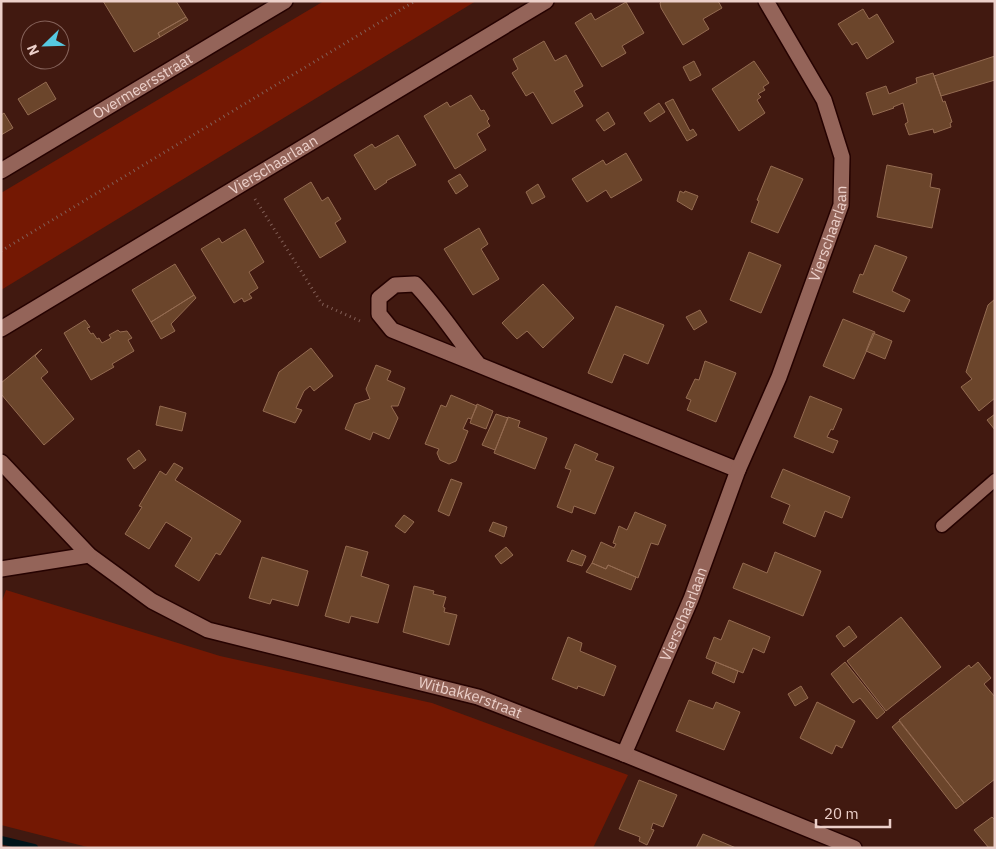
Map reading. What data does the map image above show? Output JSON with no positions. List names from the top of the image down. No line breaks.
{"streets":{"street":["Overmeersstraat","Vierschaarlaan","Witbakkerstraat"]},"crossings":[["Vierschaarlaan","Witbakkerstraat"]],"scale_bar":"20 m","north":"bottom left"}
